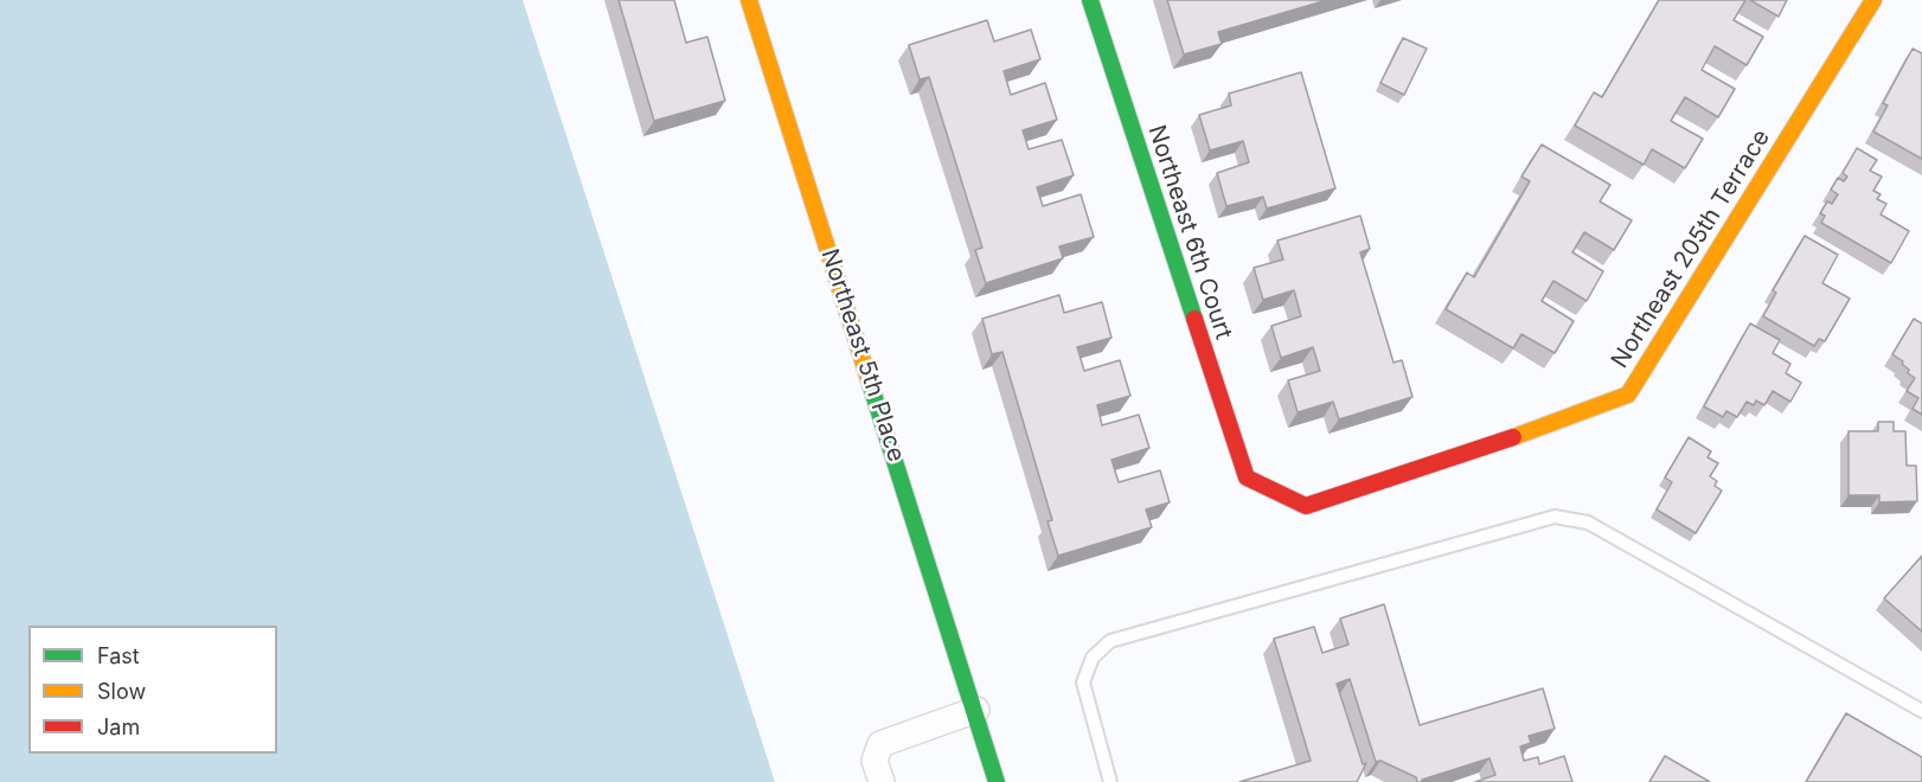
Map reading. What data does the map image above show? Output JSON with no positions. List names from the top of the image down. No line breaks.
{"streets":{"street":["Northeast 6th Court","Northeast 205th Terrace","Northeast 5th Place"]},"crossings":[["Northeast 6th Court","Northeast 205th Terrace"]],"legend":["Fast","Slow","Jam"]}
